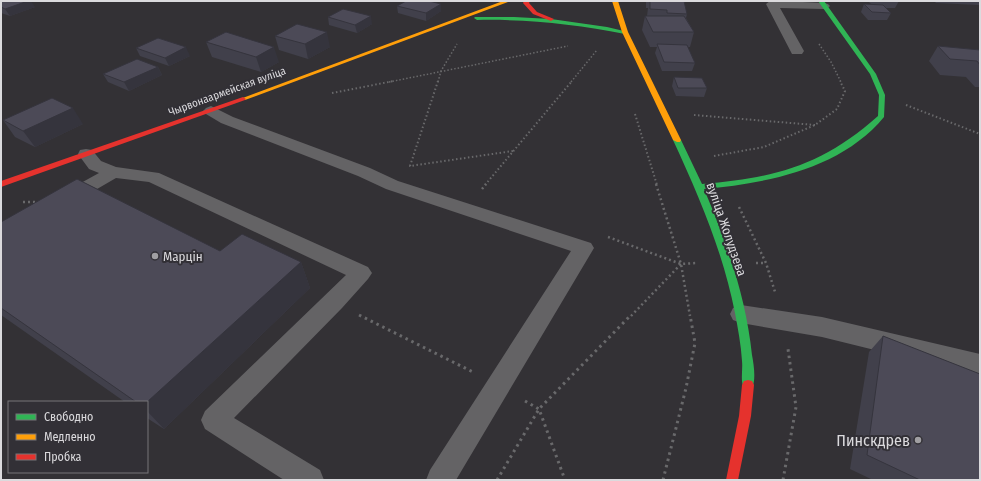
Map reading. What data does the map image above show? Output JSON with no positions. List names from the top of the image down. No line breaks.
{"streets":{"street":["Чырвонаармейская вуліца","вуліца Жолудзева"]},"places":["Марцін","Пинскдрев"],"legend":["Свободно","Медленно","Пробка"]}
